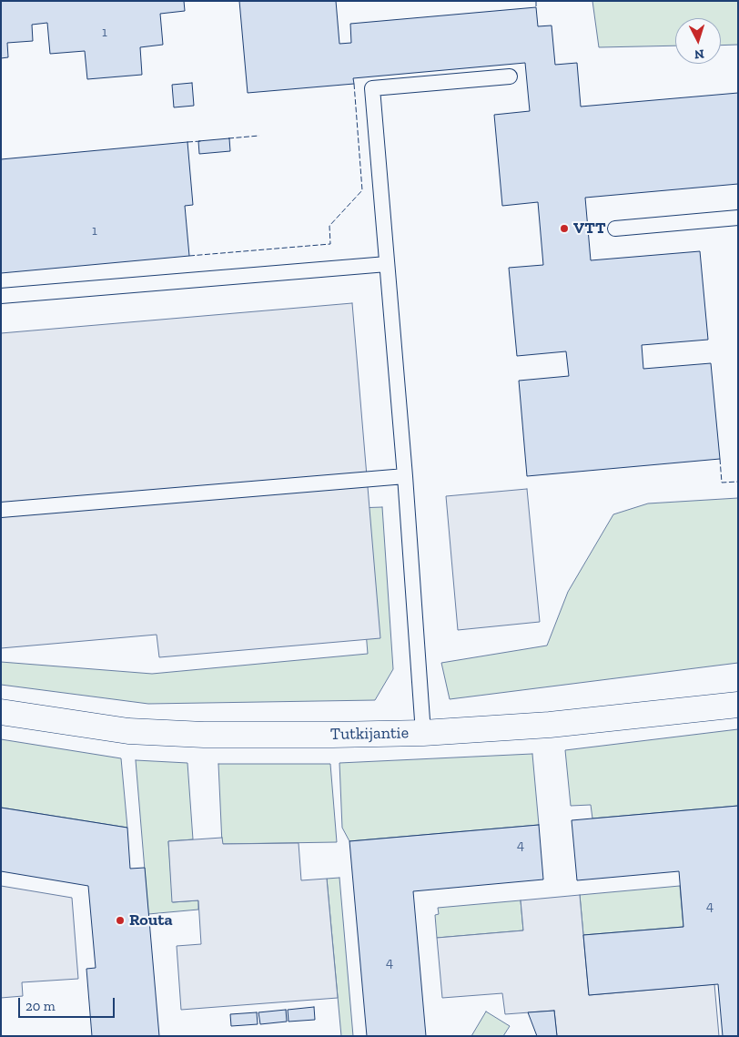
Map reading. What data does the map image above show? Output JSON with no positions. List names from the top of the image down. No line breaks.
{"streets":{"street":["Tutkijantie"]},"places":["VTT","Routa"],"house_numbers":["1","1","4","4","4"],"scale_bar":"20 m","north":"bottom"}
